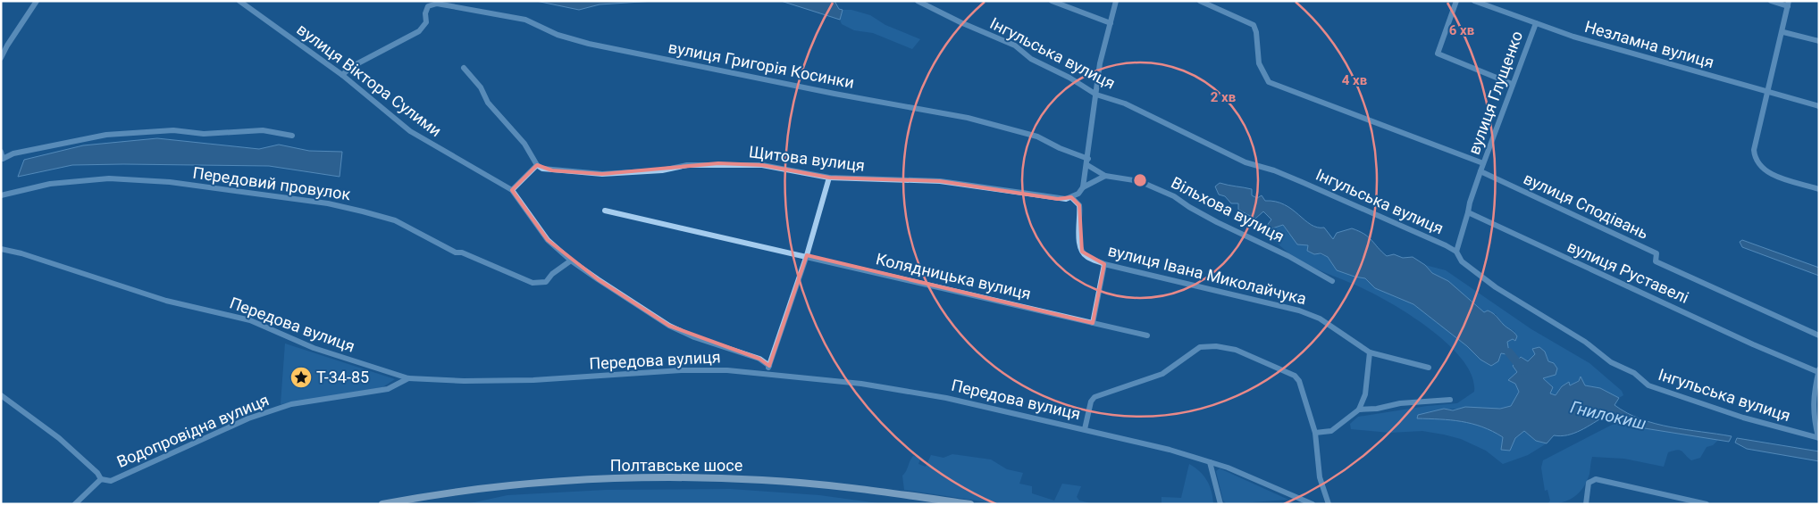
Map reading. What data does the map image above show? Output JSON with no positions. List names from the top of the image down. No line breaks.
{"streets":{"main road":["Полтавське шосе"],"street":["Незламна вулиця","Інгульська вулиця","вулиця Григорія Косинки","вулиця Віктора Сулими","вулиця Глущенко","Щитова вулиця","Передовий провулок","вулиця Сподівань","Вільхова вулиця","вулиця Руставелі","вулиця Івана Миколайчука","Колядницька вулиця","Передова вулиця","Водопровідна вулиця"]},"crossings":[["Незламна вулиця","вулиця Глущенко"],["вулиця Григорія Косинки","вулиця Віктора Сулими"],["вулиця Григорія Косинки","Вільхова вулиця"],["вулиця Віктора Сулими","Передовий провулок"],["вулиця Глущенко","вулиця Сподівань"],["Щитова вулиця","вулиця Івана Миколайчука"],["Передова вулиця","Водопровідна вулиця"]],"water":["Гнилокиш"],"places":{"place":["Т-34-85"]},"rings":["6 хв","4 хв","2 хв"]}
